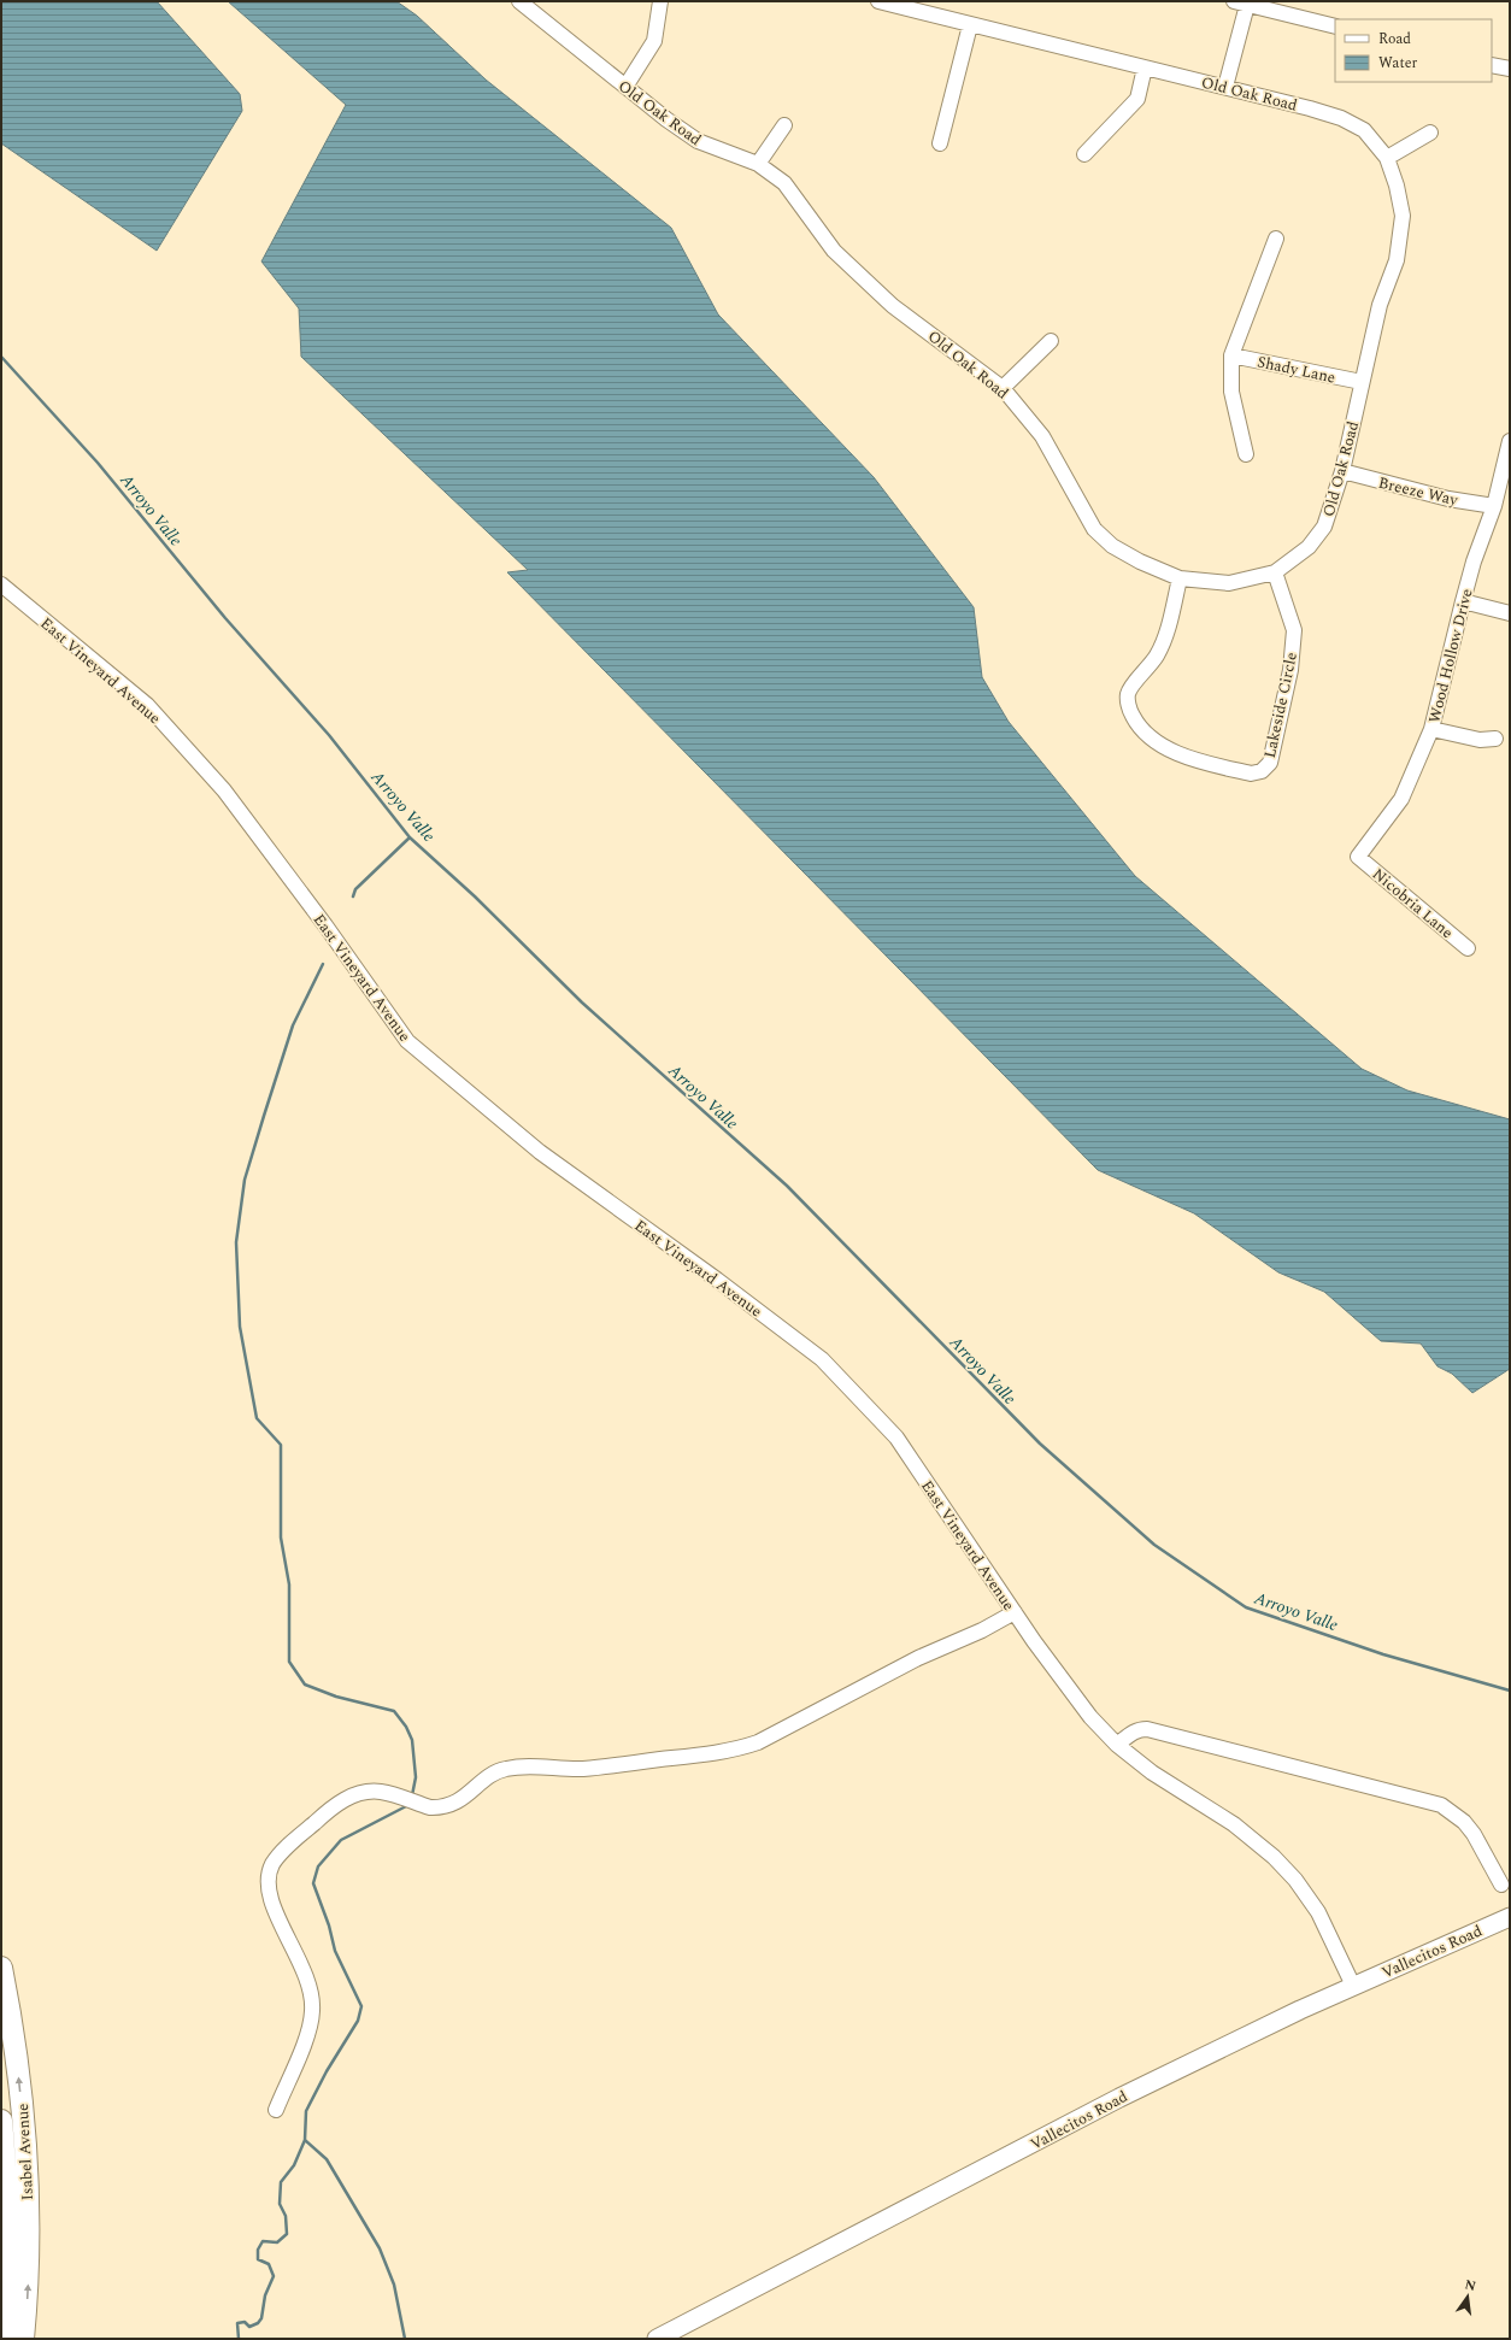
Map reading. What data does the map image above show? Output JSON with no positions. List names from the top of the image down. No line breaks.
{"streets":{"highway":["Isabel Avenue"],"main road":["Vallecitos Road"],"street":["Old Oak Road","Shady Lane","Breeze Way","Wood Hollow Drive","East Vineyard Avenue","Lakeside Circle","Nicobria Lane"]},"crossings":[["Old Oak Road","Shady Lane"],["Old Oak Road","Breeze Way"],["Old Oak Road","Lakeside Circle"],["Breeze Way","Wood Hollow Drive"],["Wood Hollow Drive","Nicobria Lane"],["East Vineyard Avenue","Vallecitos Road"]],"water":["Arroyo Valle"],"legend":["Road","Water"],"north":"top"}
